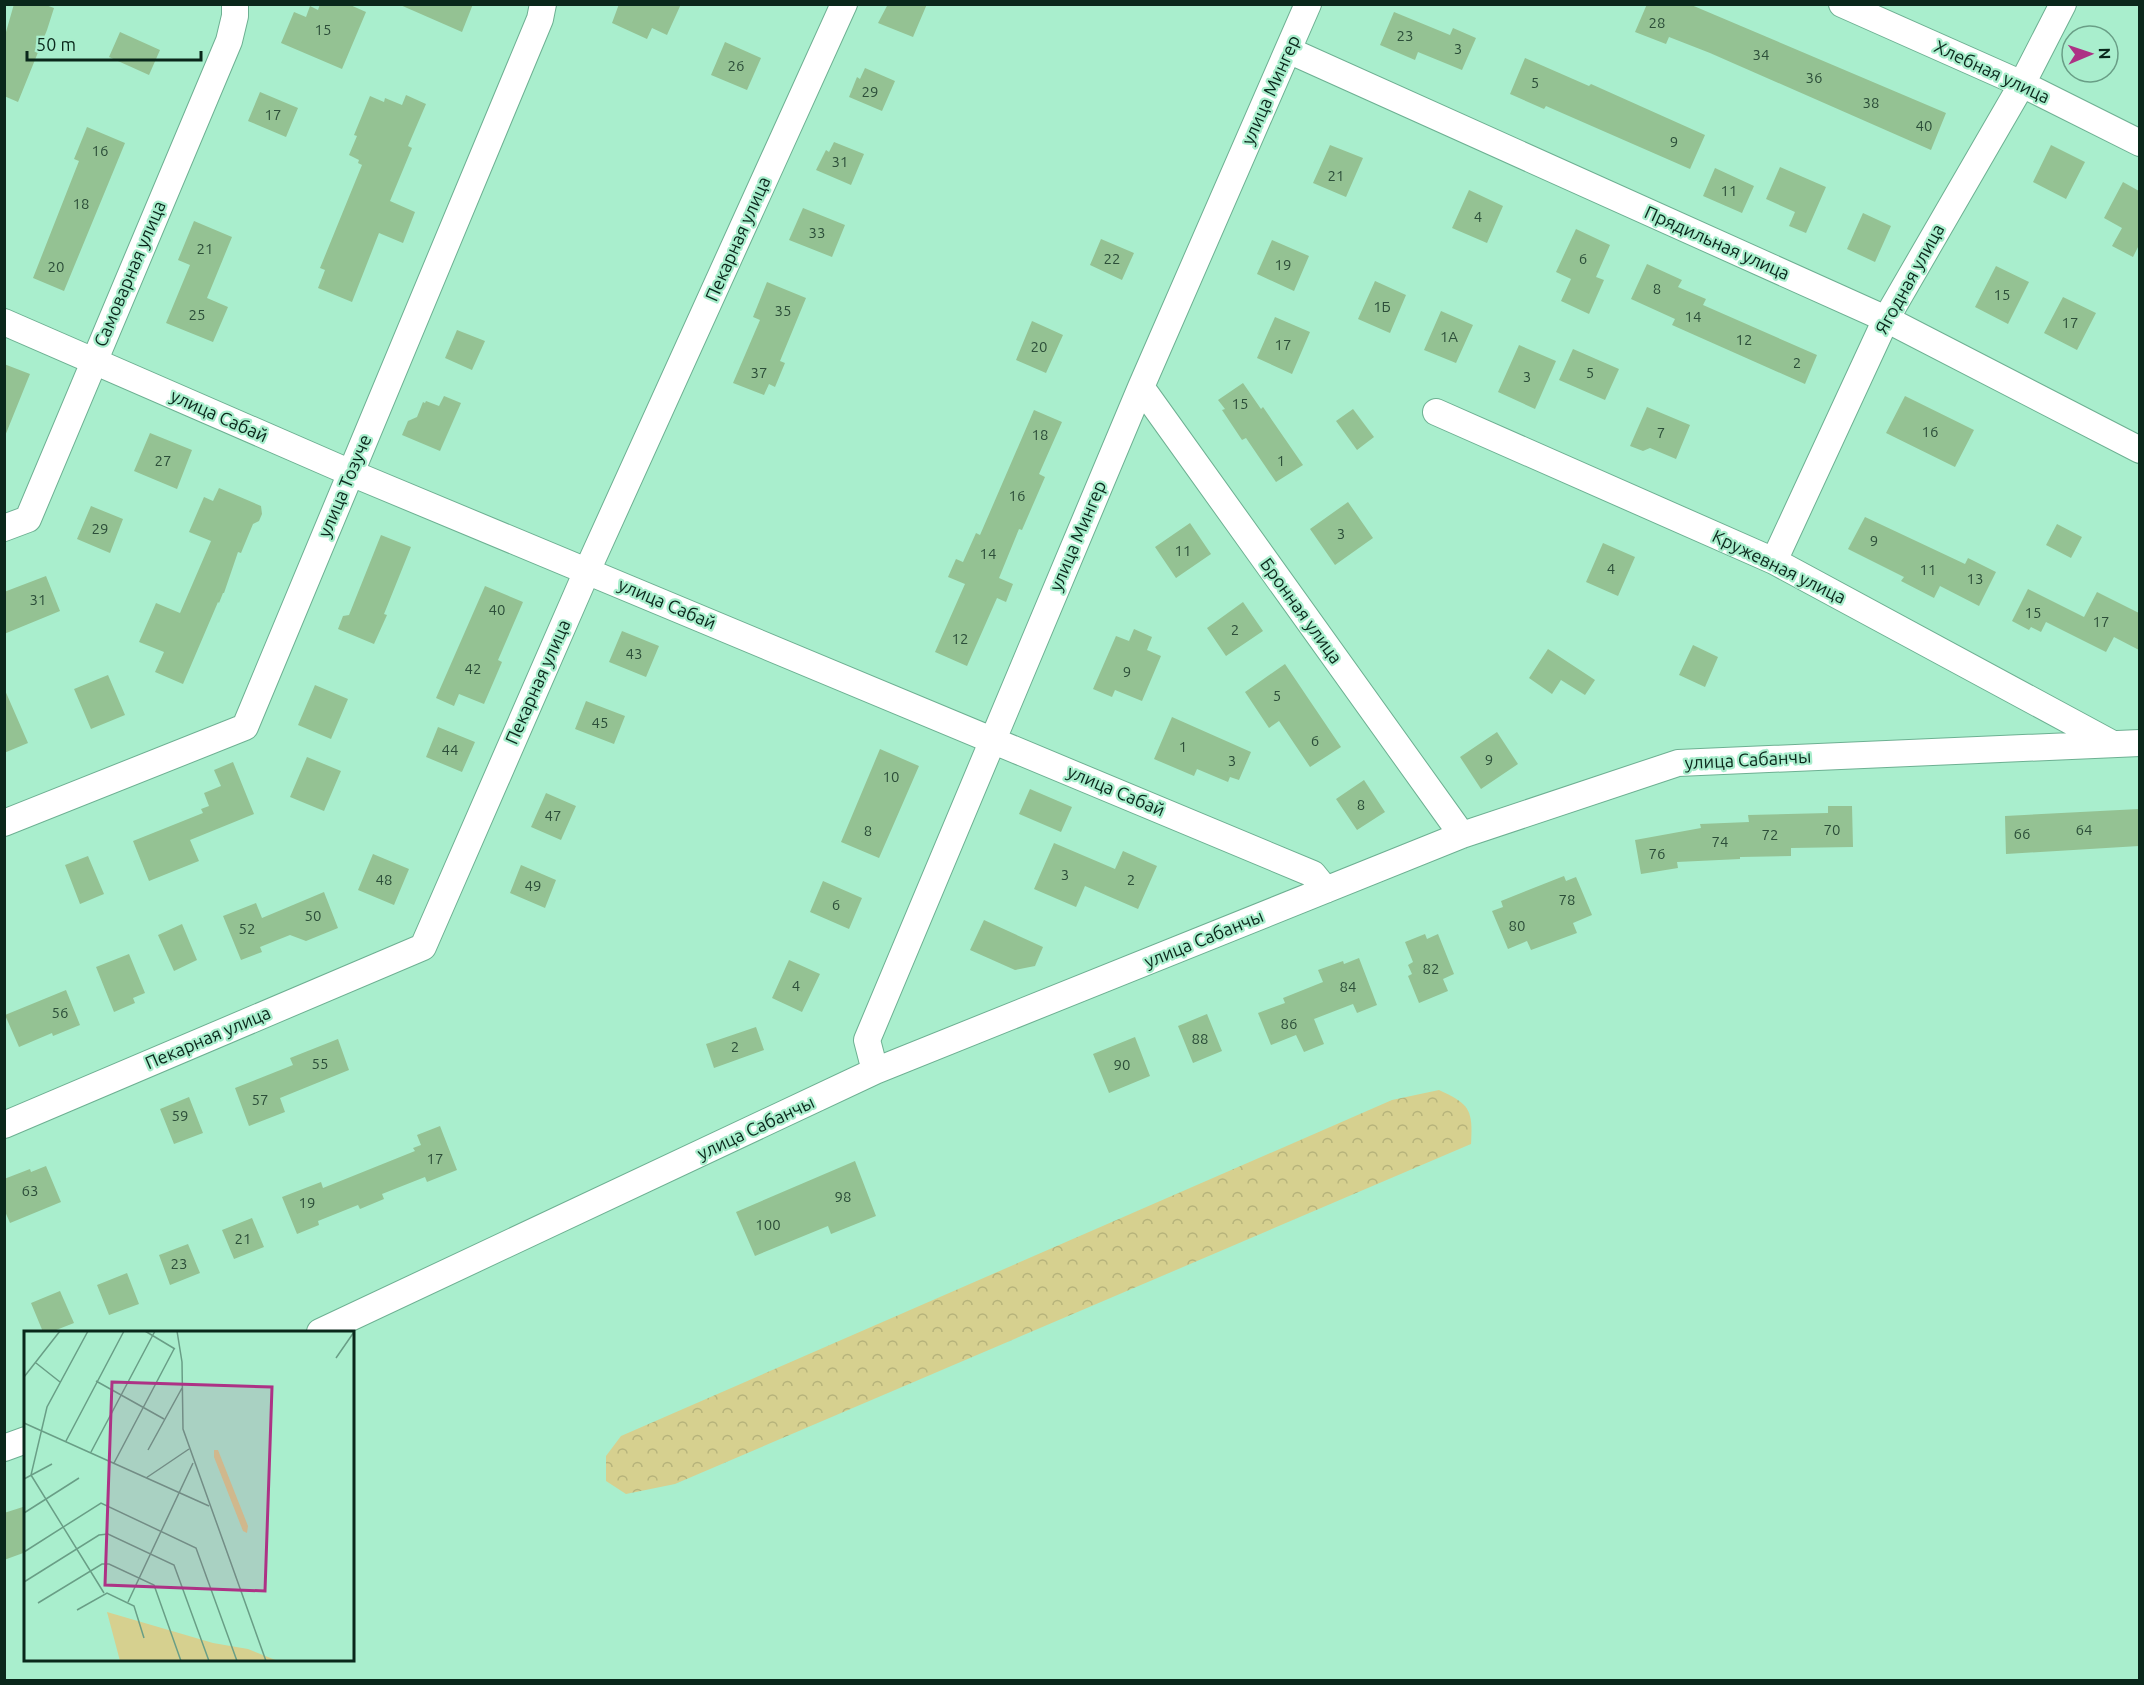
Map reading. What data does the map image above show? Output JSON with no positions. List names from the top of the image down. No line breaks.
{"streets":{"street":["Хлебная улица","улица Мингер","Пекарная улица","Прядильная улица","Самоварная улица","Ягодная улица","улица Сабай","улица Тозуче","Кружевная улица","Бронная улица","улица Сабанчы"]},"crossings":[["Хлебная улица","Ягодная улица"],["улица Мингер","Прядильная улица"],["улица Мингер","улица Сабай"],["улица Мингер","Бронная улица"],["улица Мингер","улица Сабанчы"],["Пекарная улица","улица Сабай"],["Прядильная улица","Ягодная улица"],["Самоварная улица","улица Сабай"],["Ягодная улица","Кружевная улица"],["улица Сабай","улица Тозуче"],["улица Сабай","улица Сабанчы"],["Кружевная улица","улица Сабанчы"],["Бронная улица","улица Сабанчы"]],"house_numbers":["28","15","23","3","34","26","36","5","29","38","17","40","9","16","31","21","11","18","4","33","21","22","6","19","20","8","15","1Б","35","25","14","17","1А","12","17","20","2","37","5","3","15","16","7","18","27","1","16","29","3","9","11","14","4","11","13","31","40","15","17","2","12","43","42","9","5","45","6","1","44","9","3","10","8","47","70","64","8","66","72","74","76","3","48","2","49","78","6","50","80","52","82","4","84","56","86","88","2","55","90","57","59","17","63","98","19","100","21","23"],"scale_bar":"50 m","north":"right"}
